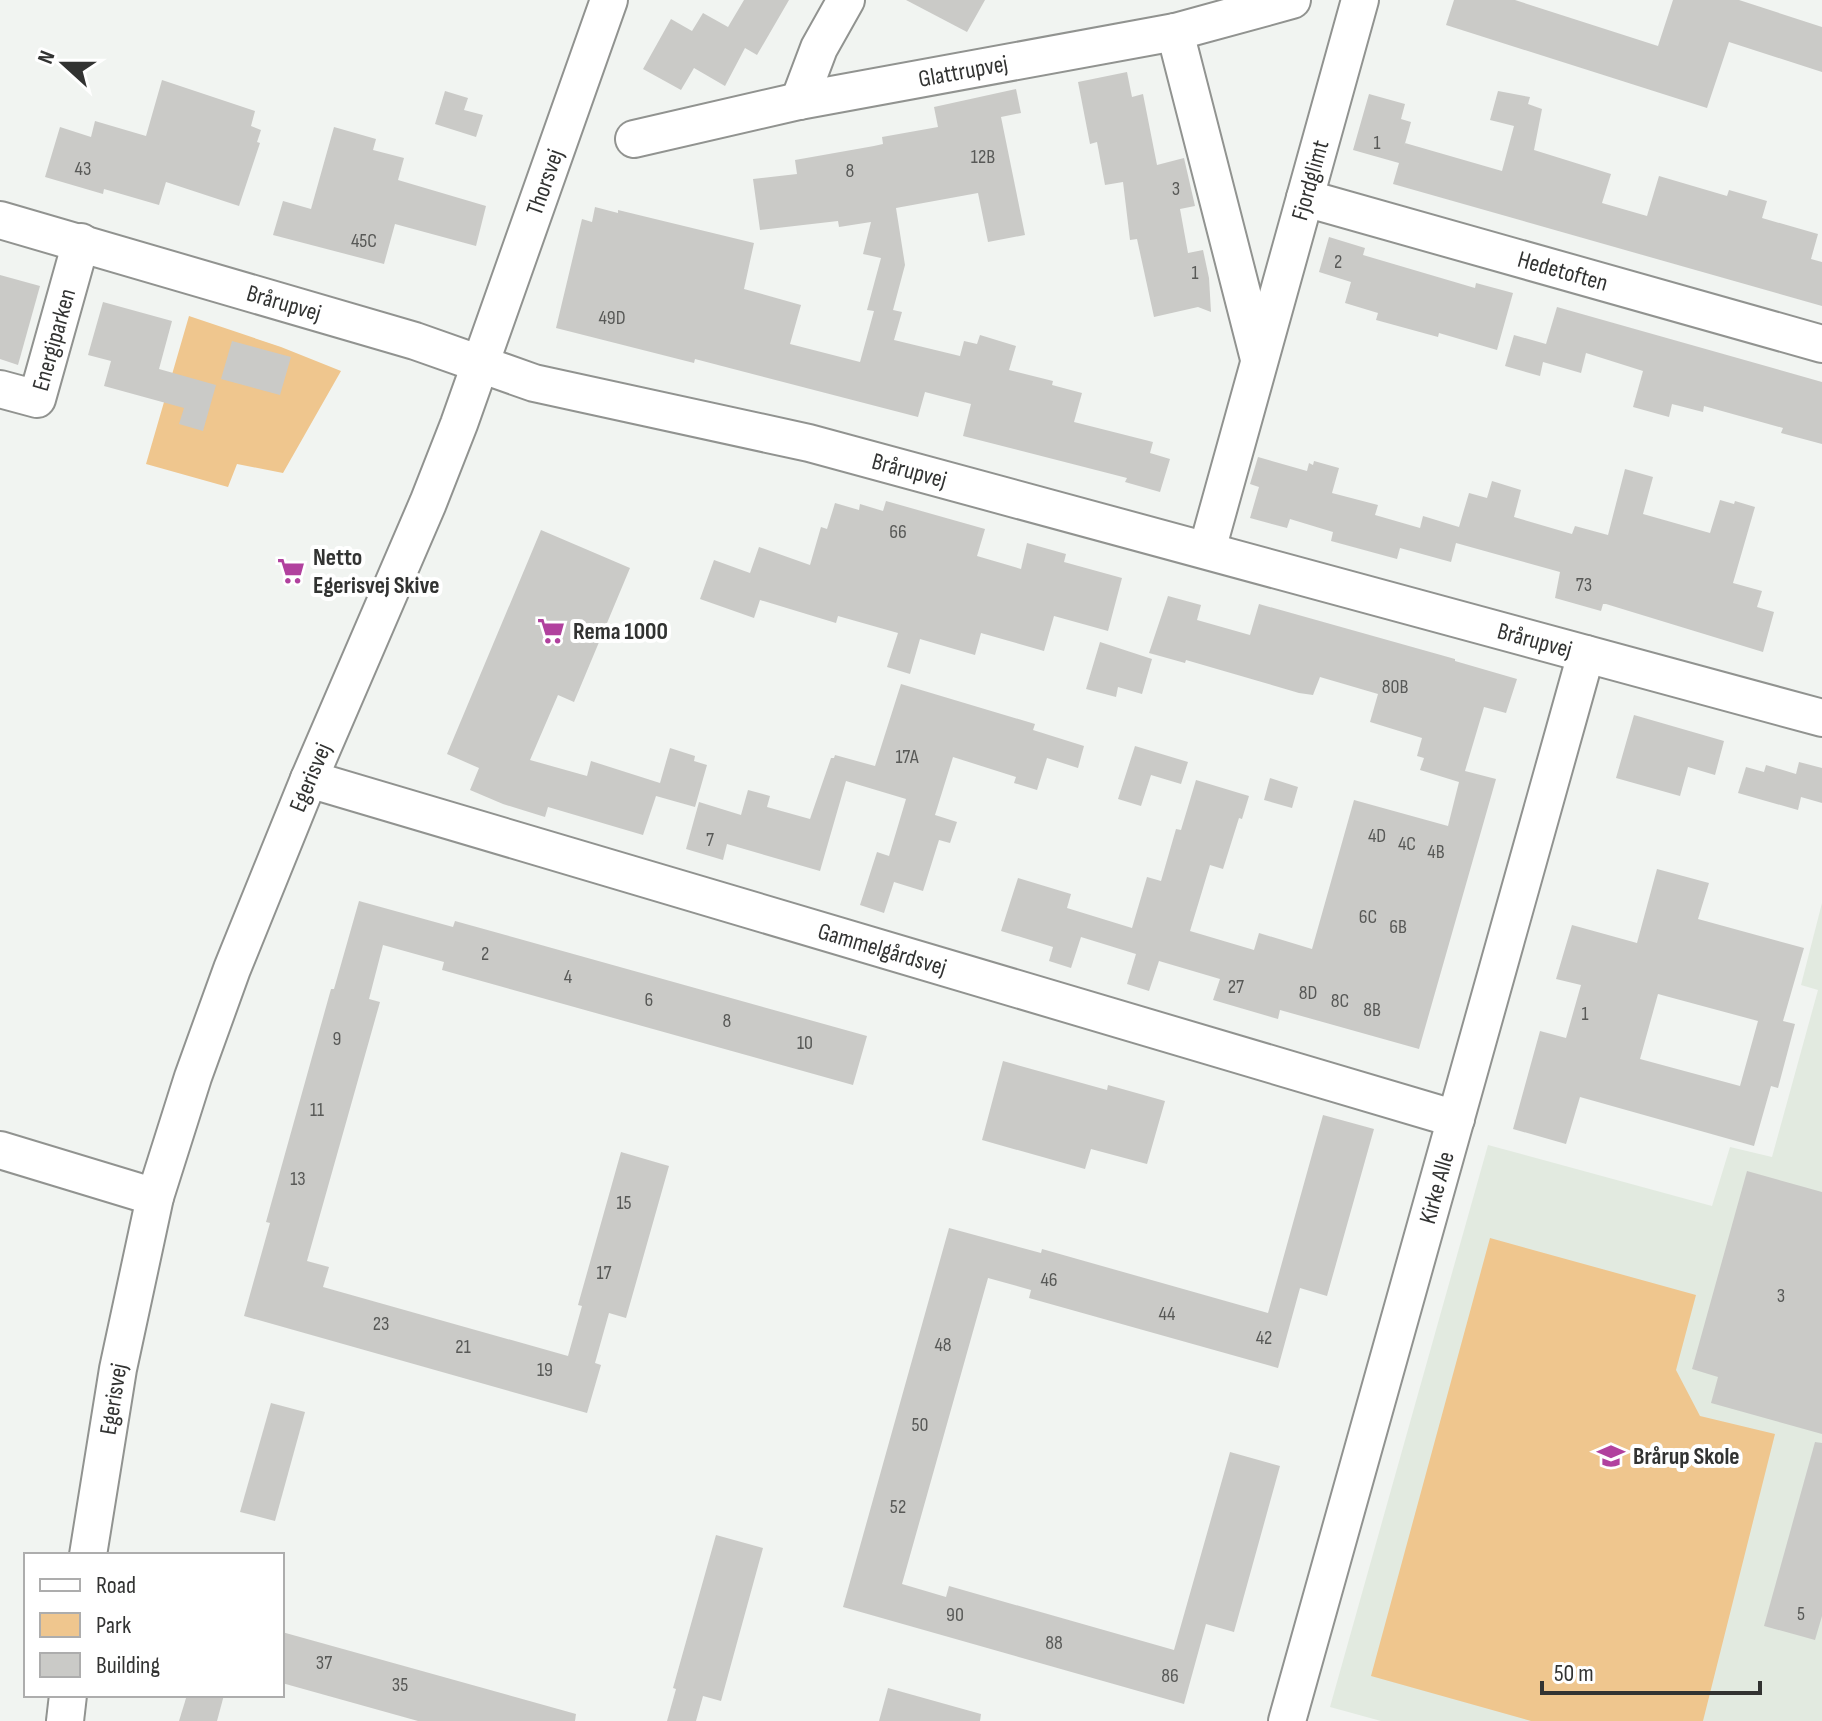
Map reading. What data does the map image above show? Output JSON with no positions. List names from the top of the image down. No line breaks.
{"streets":{"street":["Glattrupvej","Fjordglimt","Thorsvej","Hedetoften","Brårupvej","Energiparken","Egerisvej","Gammelgårdsvej","Kirke Alle"]},"crossings":[["Fjordglimt","Hedetoften"],["Fjordglimt","Brårupvej"],["Thorsvej","Brårupvej"],["Thorsvej","Egerisvej"],["Brårupvej","Energiparken"],["Brårupvej","Egerisvej"],["Brårupvej","Kirke Alle"],["Egerisvej","Gammelgårdsvej"],["Gammelgårdsvej","Kirke Alle"]],"places":{"supermarket":["Netto Egerisvej Skive","Rema 1000"],"school or university":["Brårup Skole"]},"house_numbers":["1","12B","43","8","3","45C","2","1","49D","66","73","80B","17A","4D","7","4C","4B","6C","6B","2","4","27","8D","6","8C","8B","1","8","9","10","11","13","15","17","46","3","44","23","42","48","21","19","50","52","5","90","88","37","86","35"],"legend":["Road","Park","Building"],"scale_bar":"50 m","north":"left"}
